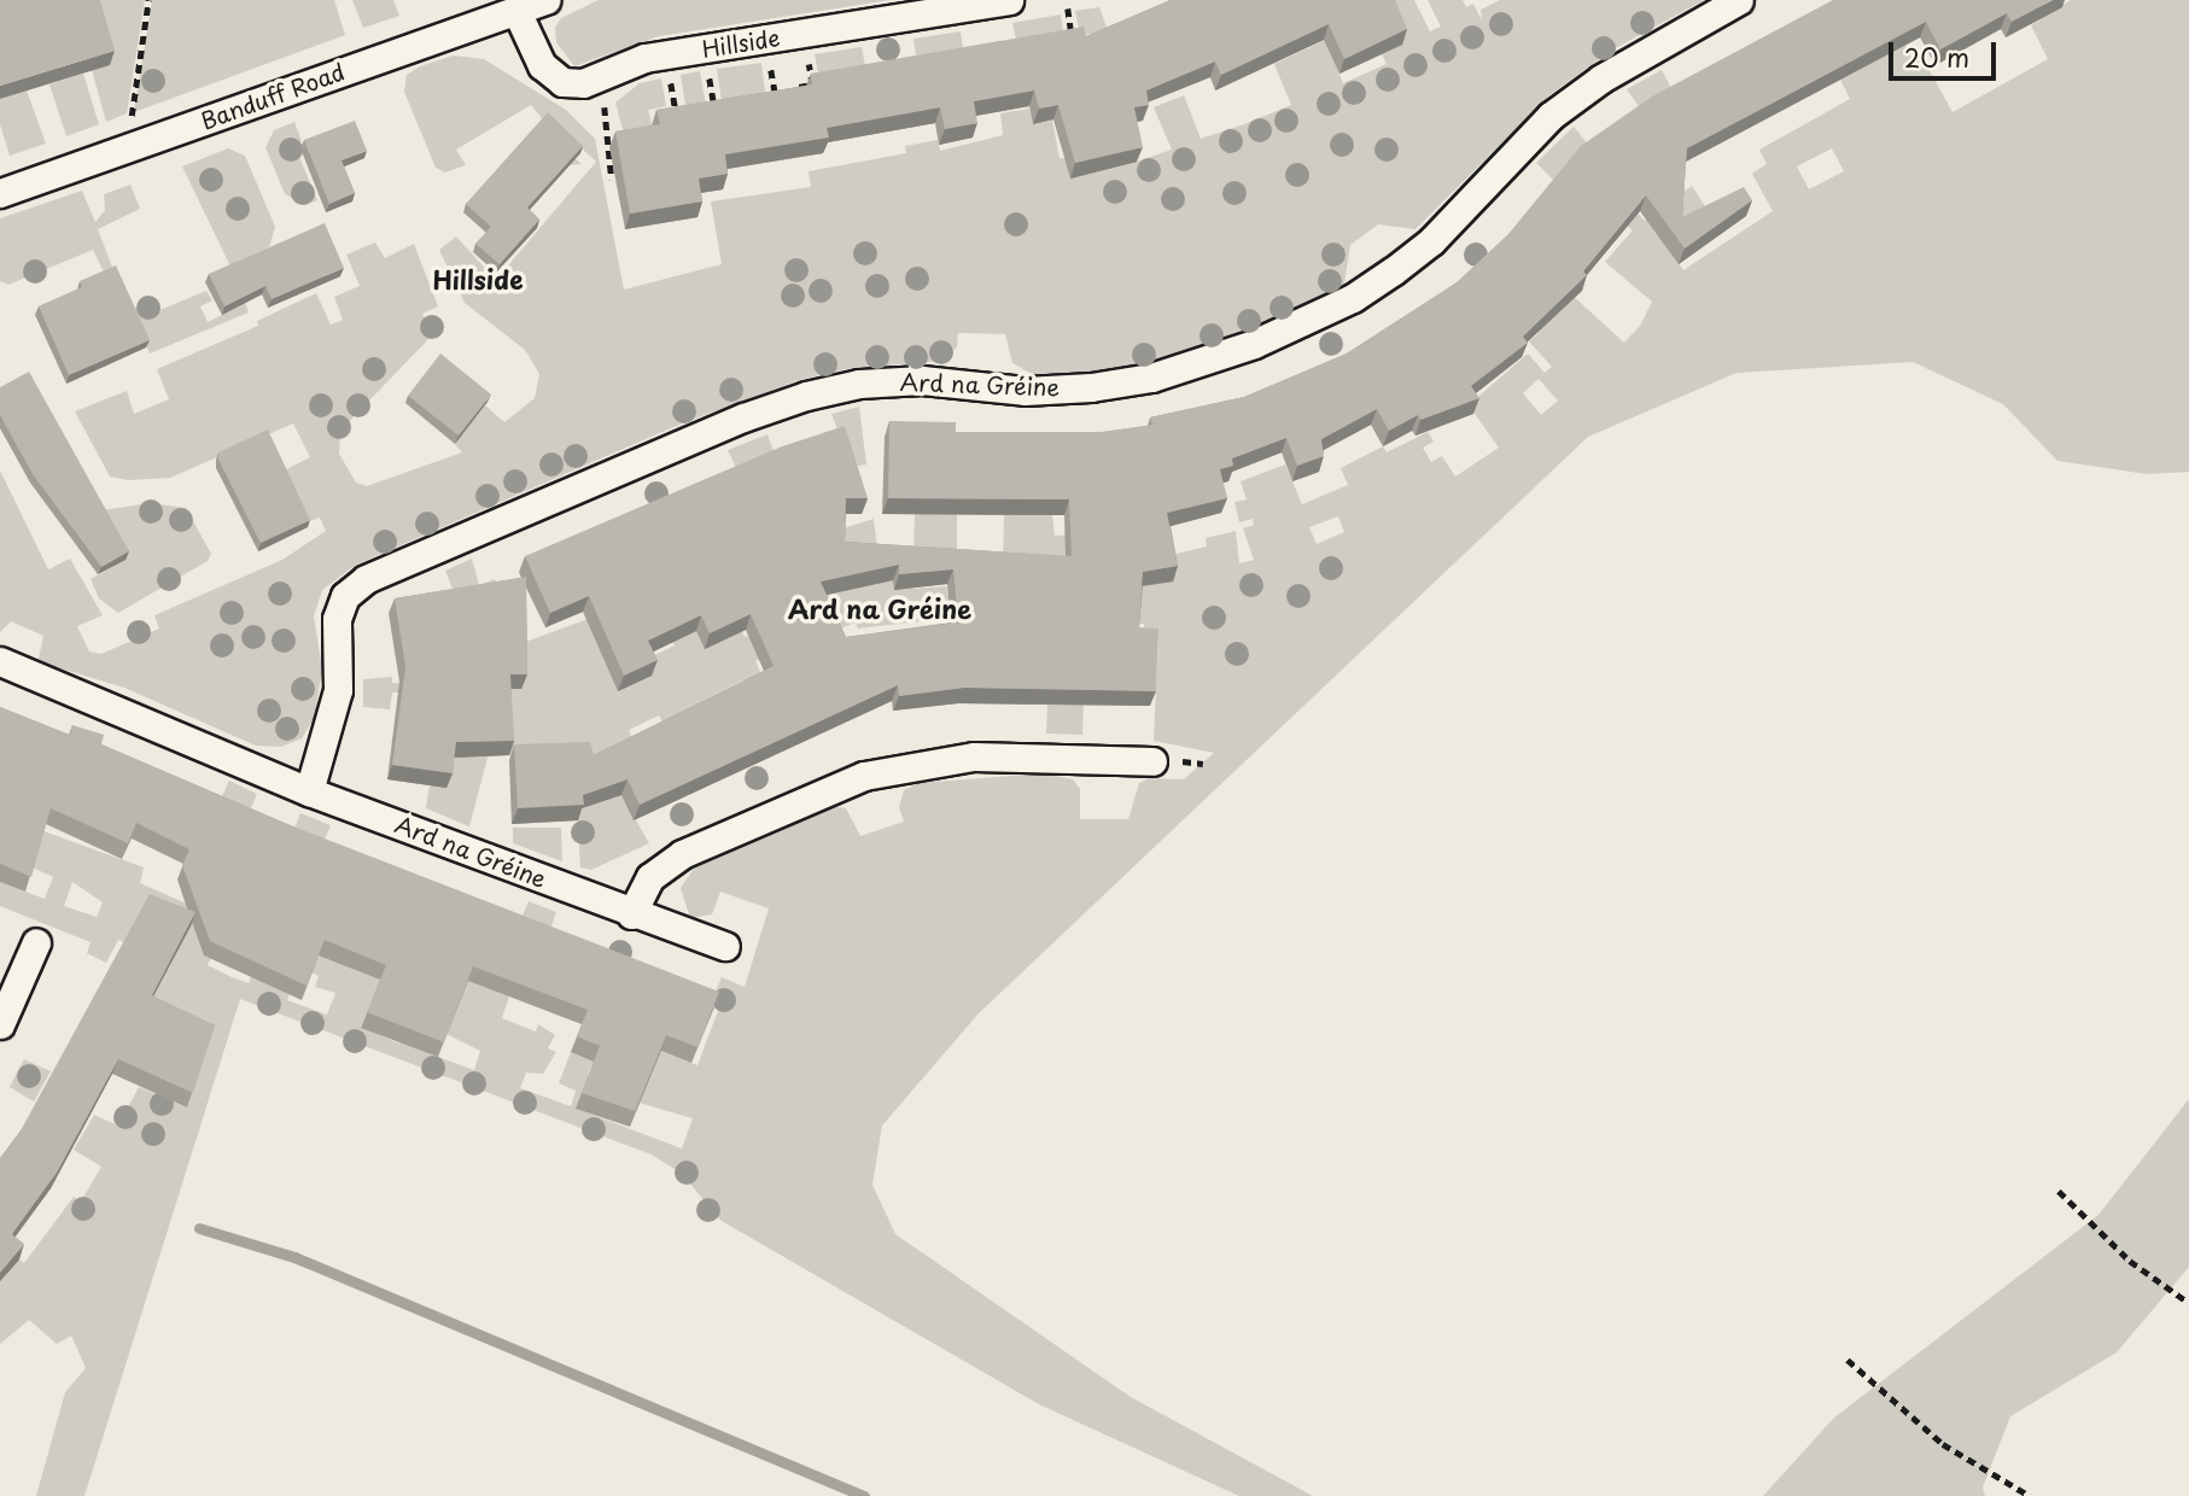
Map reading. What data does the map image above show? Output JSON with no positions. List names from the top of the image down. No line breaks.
{"streets":{"street":["Hillside","Banduff Road","Ard na Gréine"]},"crossings":[["Hillside","Banduff Road"]],"districts":["Hillside","Ard na Gréine"],"scale_bar":"20 m"}
